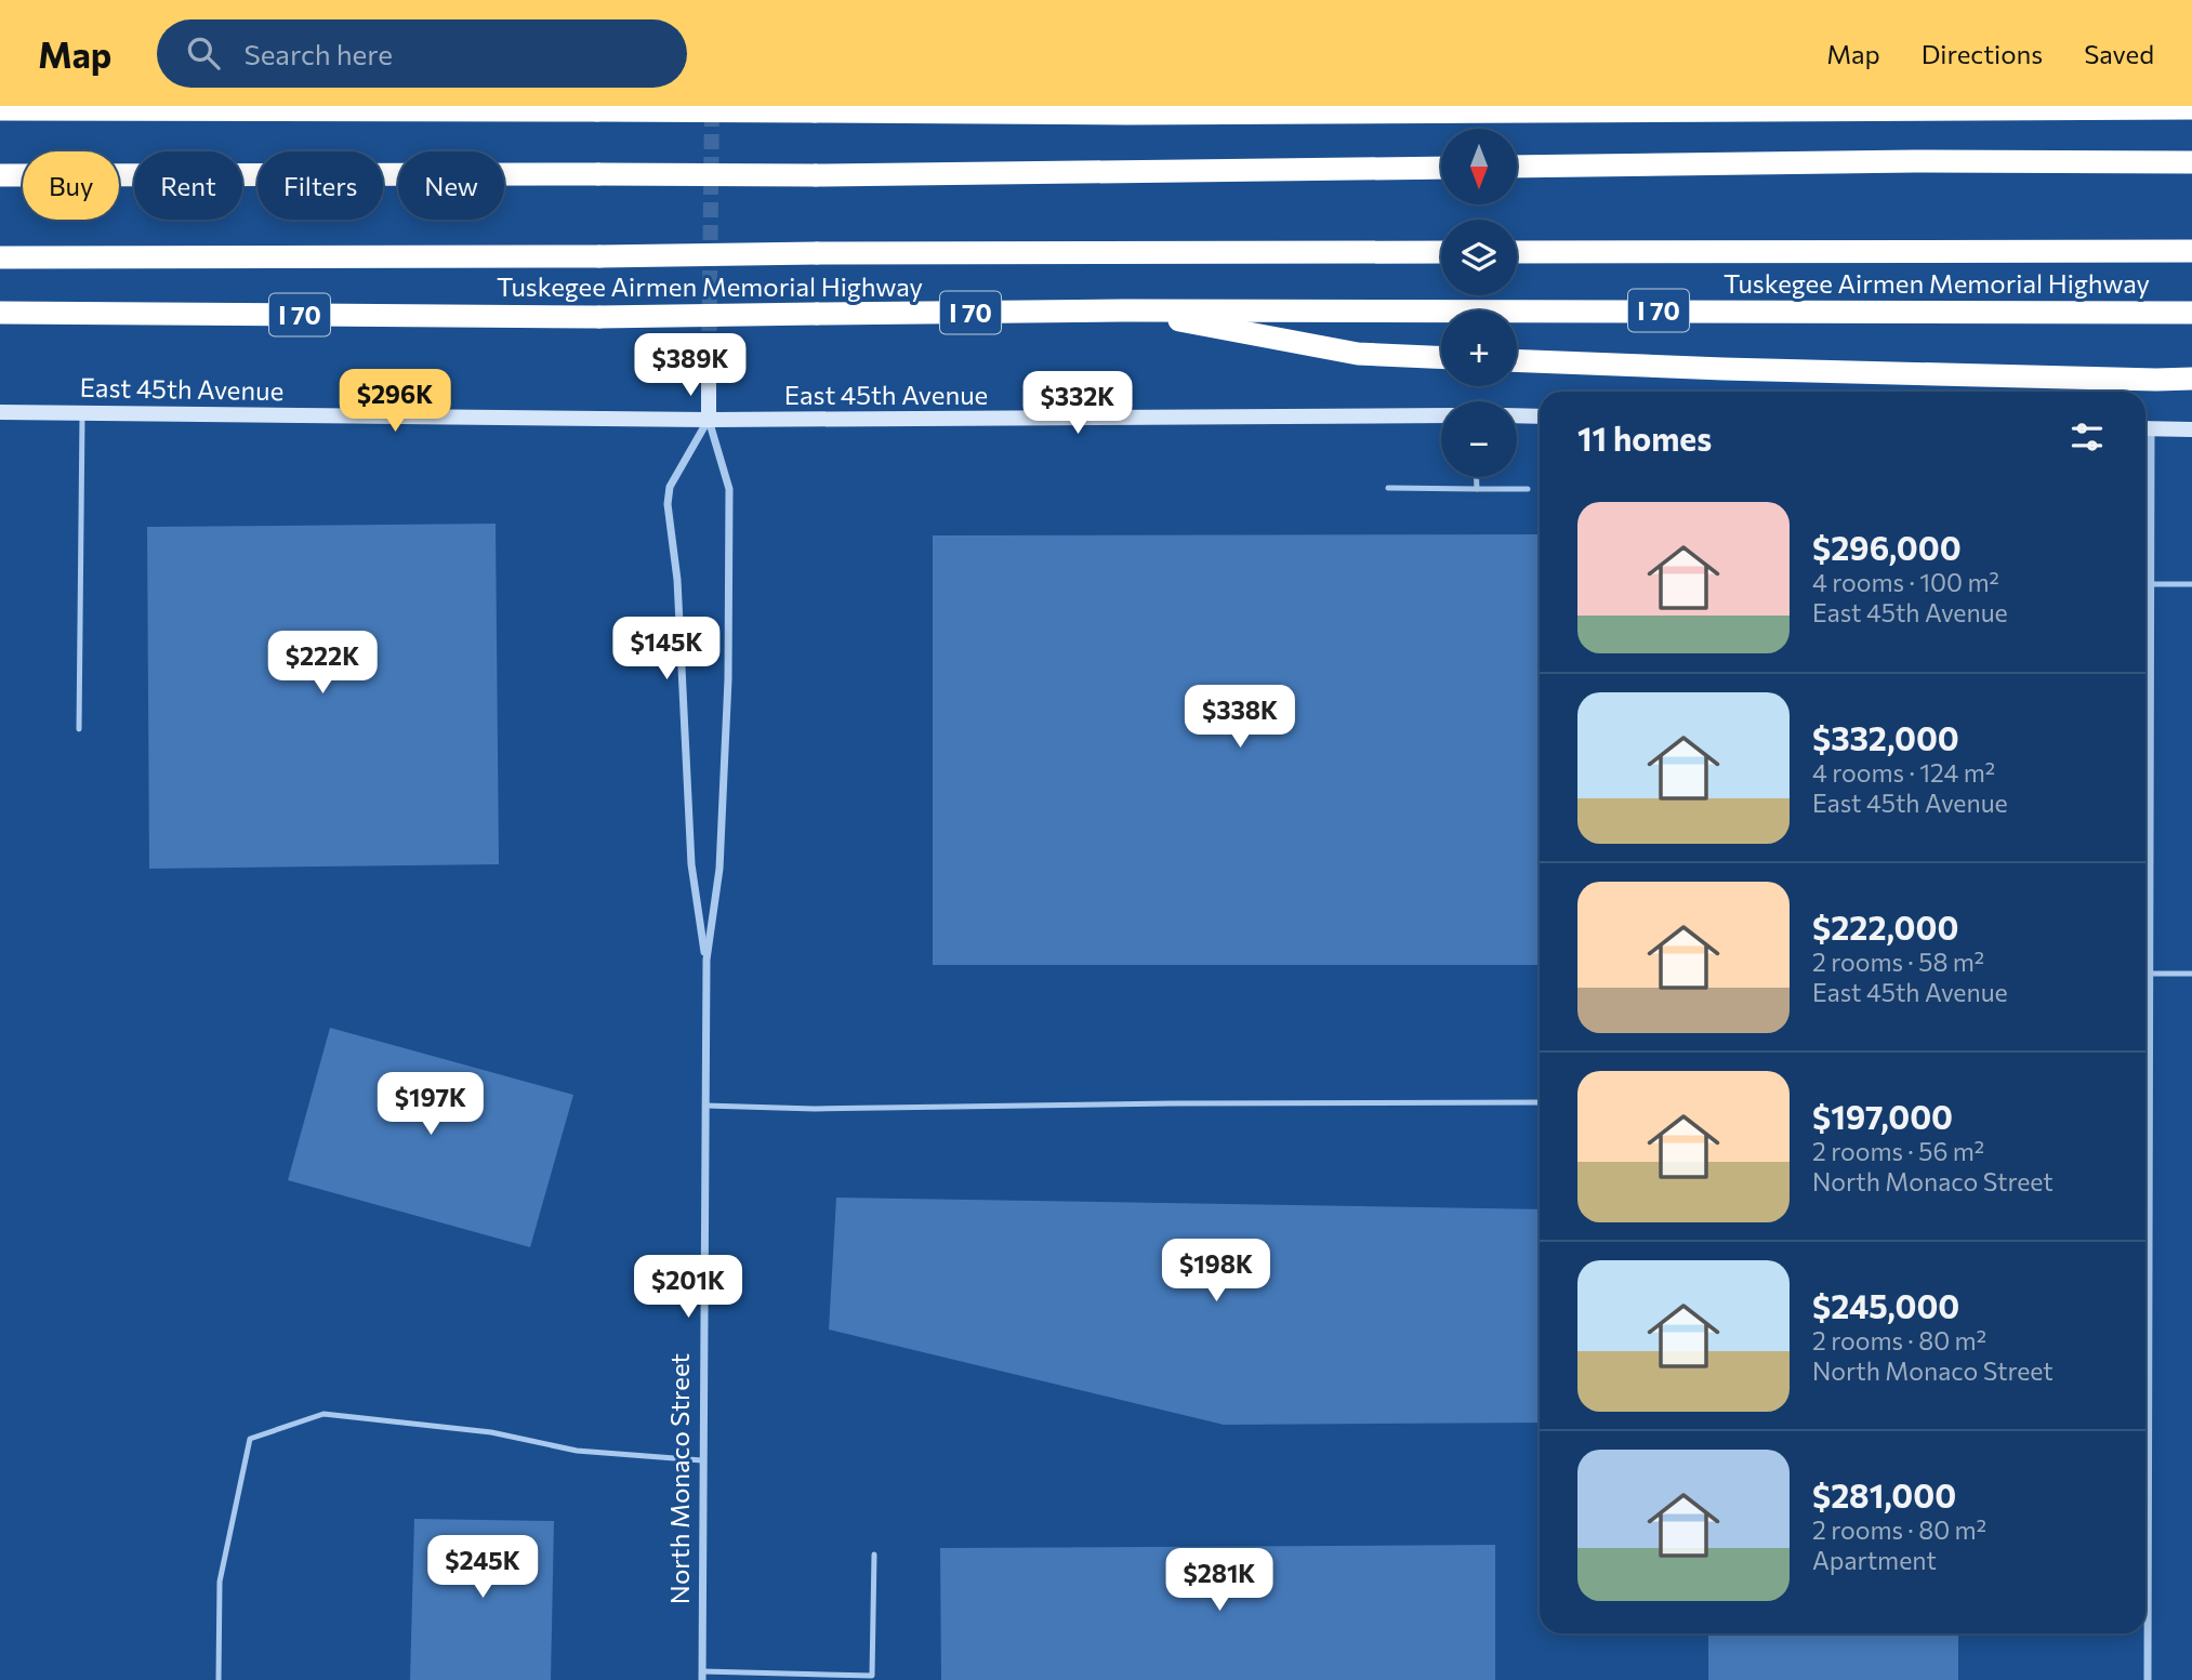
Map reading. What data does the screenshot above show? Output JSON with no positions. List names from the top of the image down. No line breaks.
{"streets":{"highway":["Tuskegee Airmen Memorial Highway","I 70"],"main road":["East 45th Avenue","North Monaco Street"]},"crossings":[["East 45th Avenue","North Monaco Street"]],"north":"bottom","page":{"header":"Map","search":"Search here","nav":["Map","Directions","Saved"],"map_buttons":["+","−"],"chip":["Buy","Rent","Filters","New"],"price":["$389K","$296K","$332K","$145K","$222K","$338K","$197K","$198K","$201K","$245K","$281K"],"heading":"11 homes","list":[{"name":"$296,000","note":"4 rooms · 100 m² · East 45th Avenue"},{"name":"$332,000","note":"4 rooms · 124 m² · East 45th Avenue"},{"name":"$222,000","note":"2 rooms · 58 m² · East 45th Avenue"},{"name":"$197,000","note":"2 rooms · 56 m² · North Monaco Street"},{"name":"$245,000","note":"2 rooms · 80 m² · North Monaco Street"},{"name":"$281,000","note":"2 rooms · 80 m² · Apartment"}]}}
